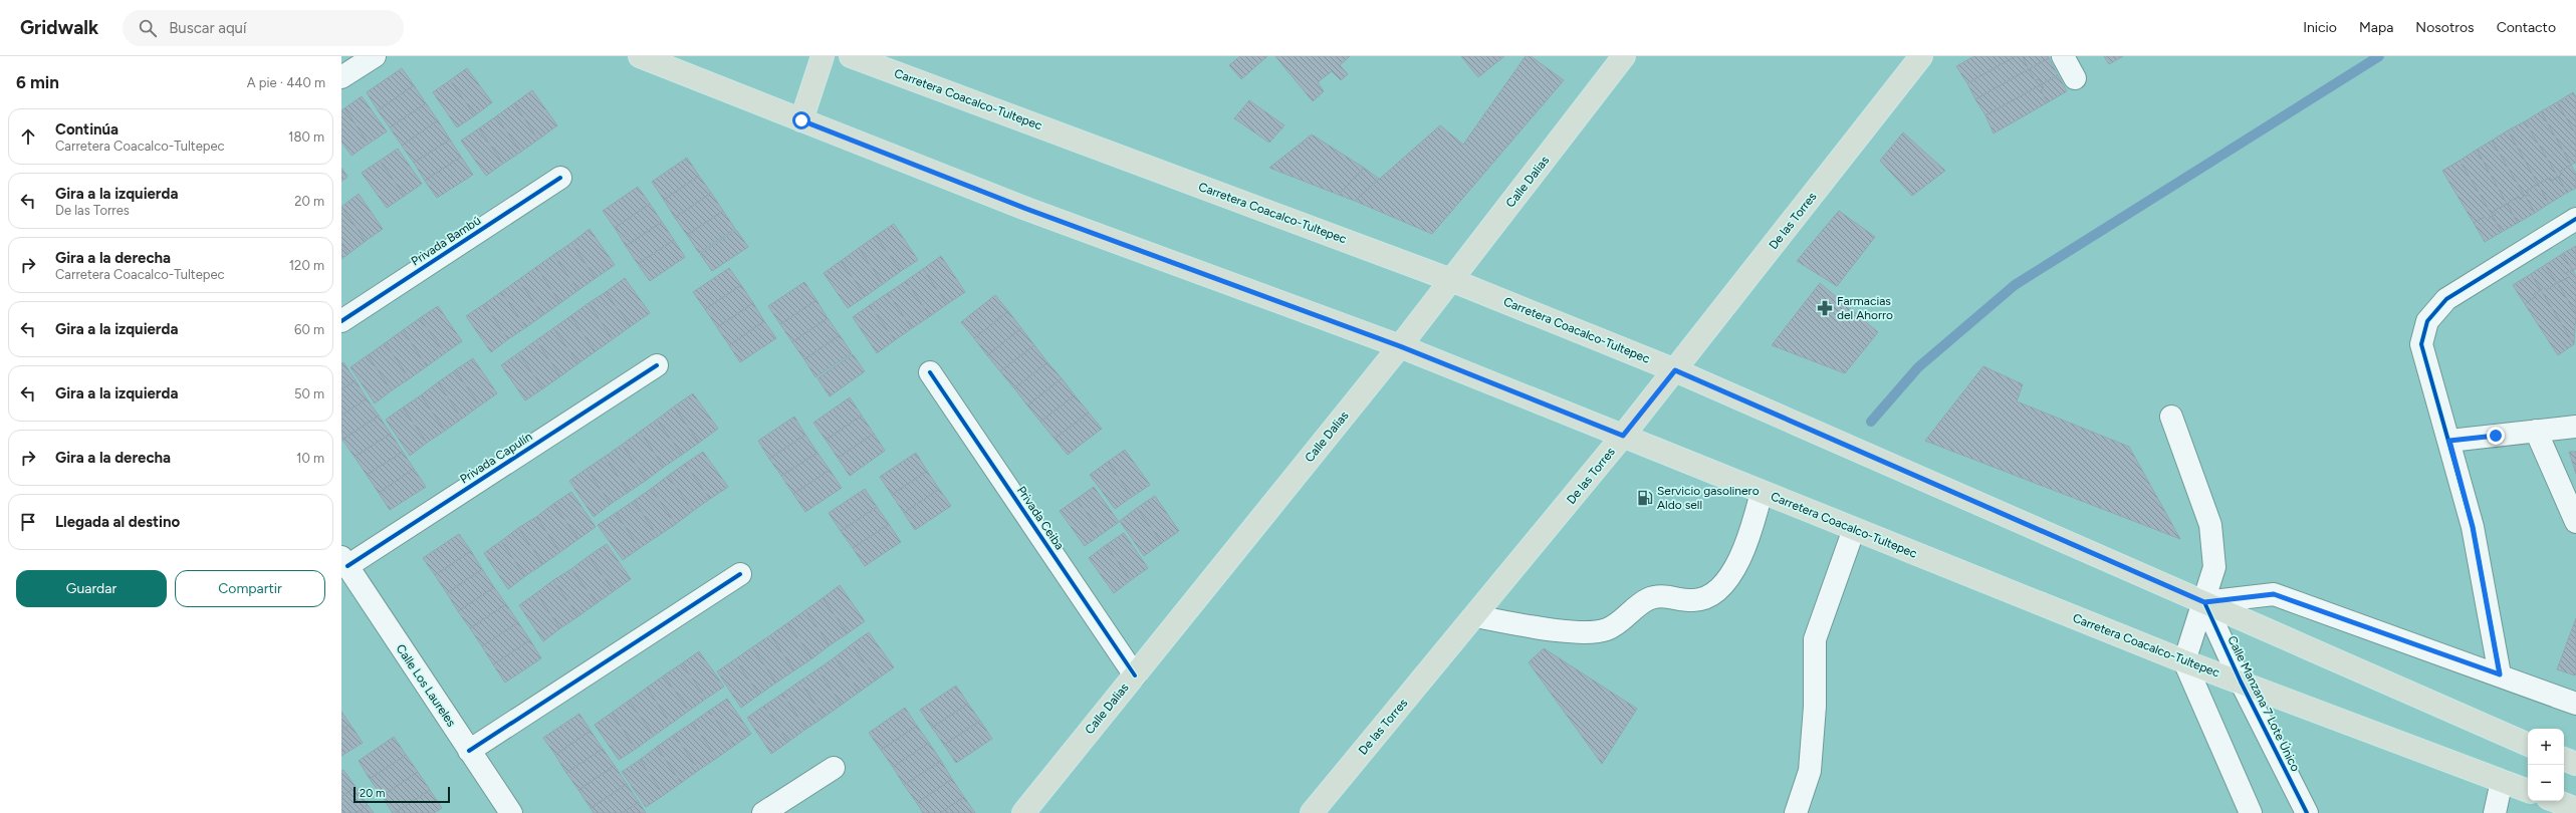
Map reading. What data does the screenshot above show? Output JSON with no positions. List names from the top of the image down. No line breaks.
{"streets":{"main road":["Carretera Coacalco-Tultepec","Calle Dalias","De las Torres"],"street":["Privada Bambú","Privada Capulín","Privada Ceiba","Calle Los Laureles","Calle Manzana 7 Lote Único"]},"crossings":[["Carretera Coacalco-Tultepec","Calle Dalias"],["Carretera Coacalco-Tultepec","De las Torres"],["Carretera Coacalco-Tultepec","Calle Manzana 7 Lote Único"],["Calle Dalias","Privada Ceiba"],["Privada Capulín","Calle Los Laureles"]],"places":{"pharmacy":["Farmacias del Ahorro"],"fuel station":["Servicio gasolinero Aldo sell"]},"scale_bar":"20 m","page":{"header":"Gridwalk","search":"Buscar aquí","nav":["Inicio","Mapa","Nosotros","Contacto"],"heading":["6 min","A pie · 440 m"],"list":[["Continúa","Carretera Coacalco-Tultepec","180 m"],["Gira a la izquierda","De las Torres","20 m"],["Gira a la derecha","Carretera Coacalco-Tultepec","120 m"],["Gira a la izquierda","60 m"],["Gira a la izquierda","50 m"],["Gira a la derecha","10 m"],"Llegada al destino"],"buttons":["Guardar","Compartir"],"map_buttons":["+","−"],"scale":"20 m"}}
